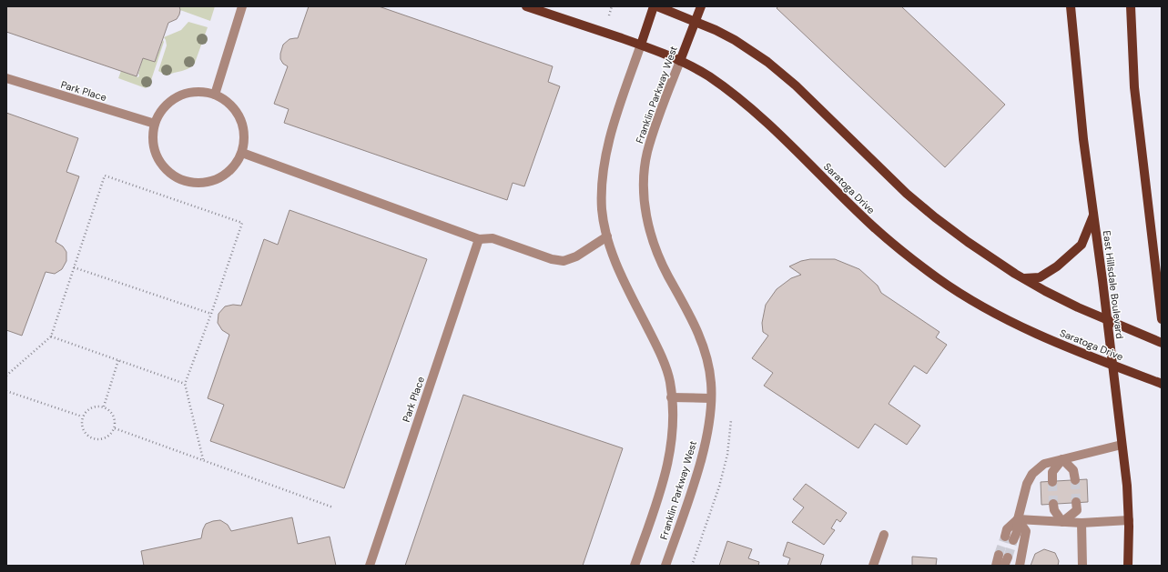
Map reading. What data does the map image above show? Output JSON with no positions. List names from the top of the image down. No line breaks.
{"streets":{"main road":["Franklin Parkway West","Saratoga Drive","East Hillsdale Boulevard"],"street":["Park Place"]},"crossings":[["Franklin Parkway West","Saratoga Drive"],["Saratoga Drive","East Hillsdale Boulevard"]]}
